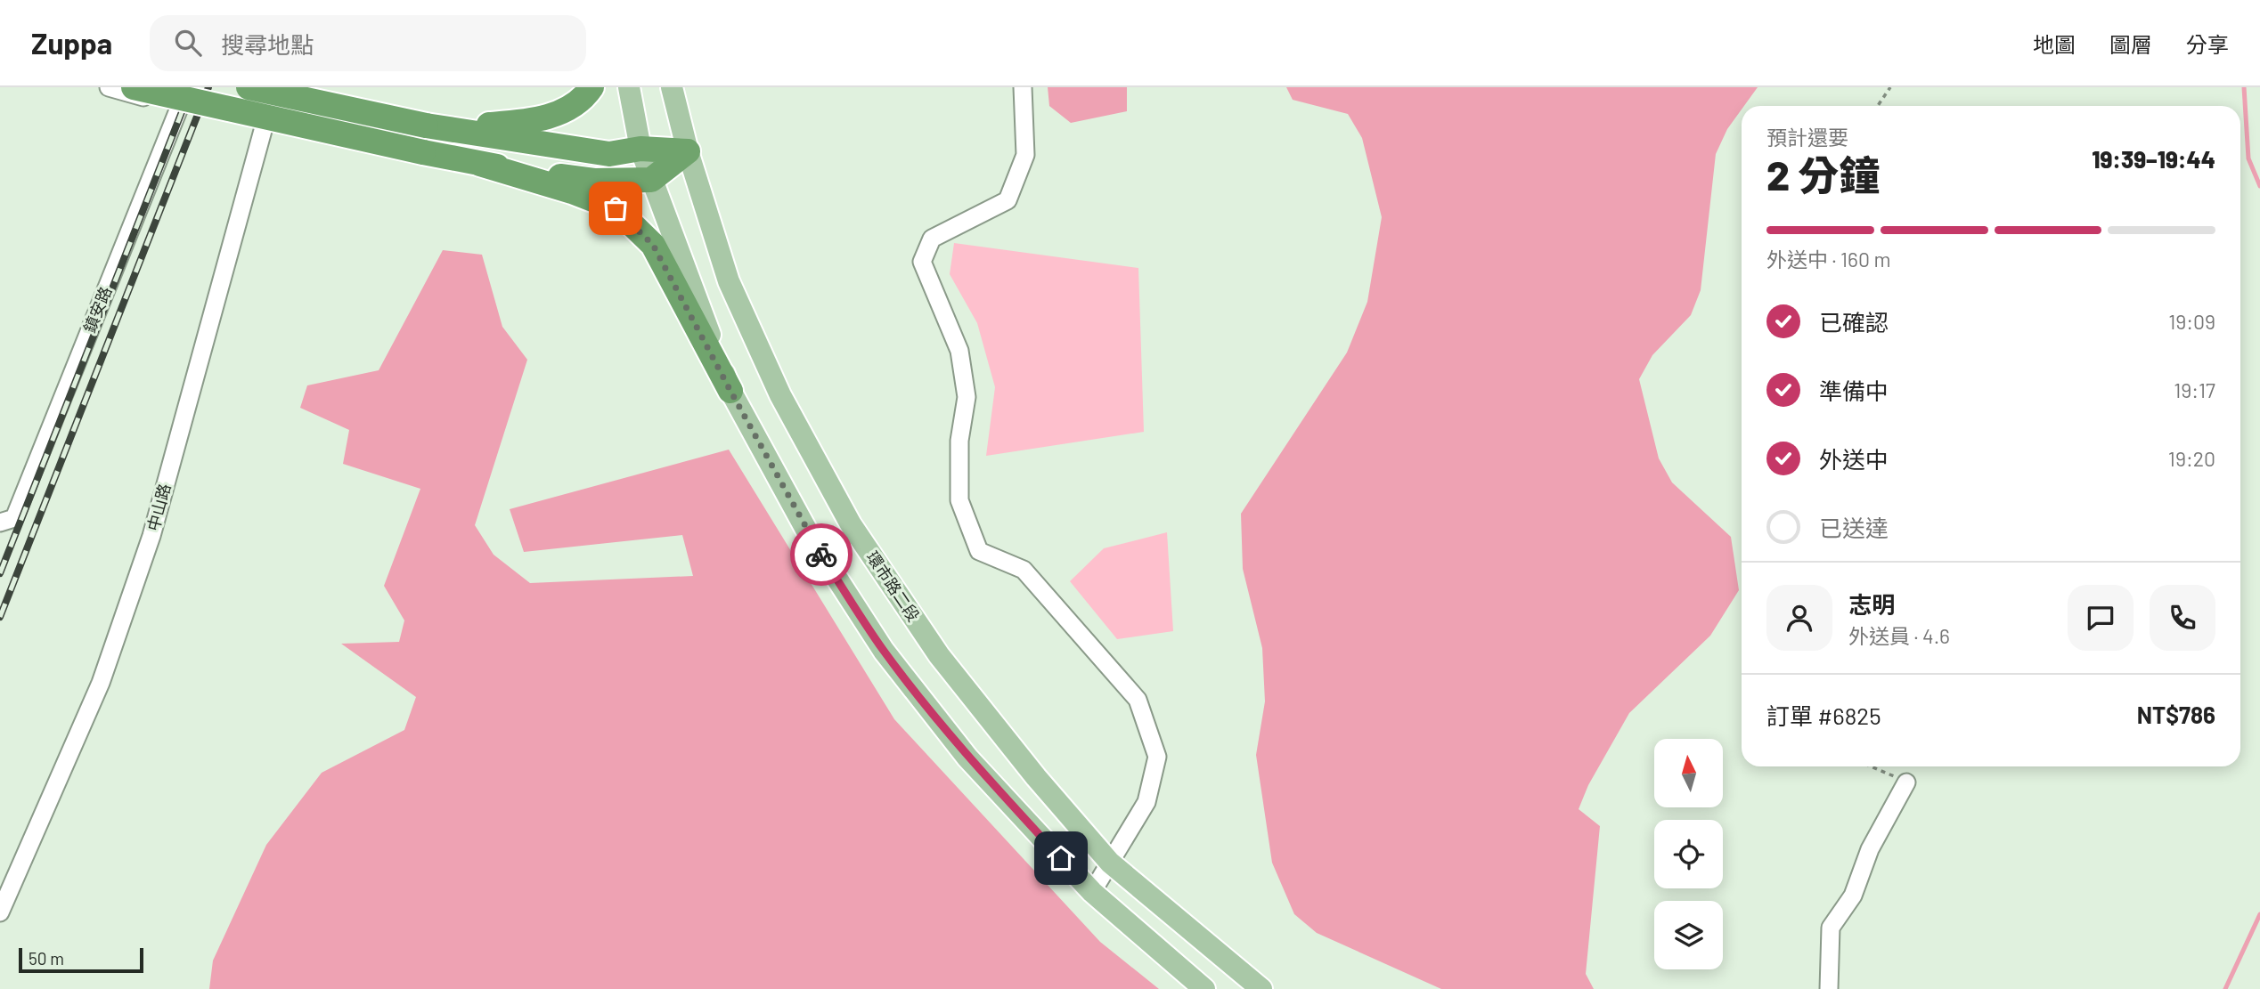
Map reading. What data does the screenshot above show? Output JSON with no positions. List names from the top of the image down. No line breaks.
{"streets":{"main road":["環市路二段"],"street":["鎮安路","中山路"]},"scale_bar":"50 m","north":"top","page":{"header":"Zuppa","search":"搜尋地點","nav":["地圖","圖層","分享"],"heading":["2 分鐘","預計還要","19:39–19:44"],"panel":["志明","外送員 · 4.6","訂單 #6825","NT$786"],"bar":"外送中 · 160 m","list":[["已確認","19:09"],["準備中","19:17"],["外送中","19:20"],"已送達"],"scale":"50 m"}}
